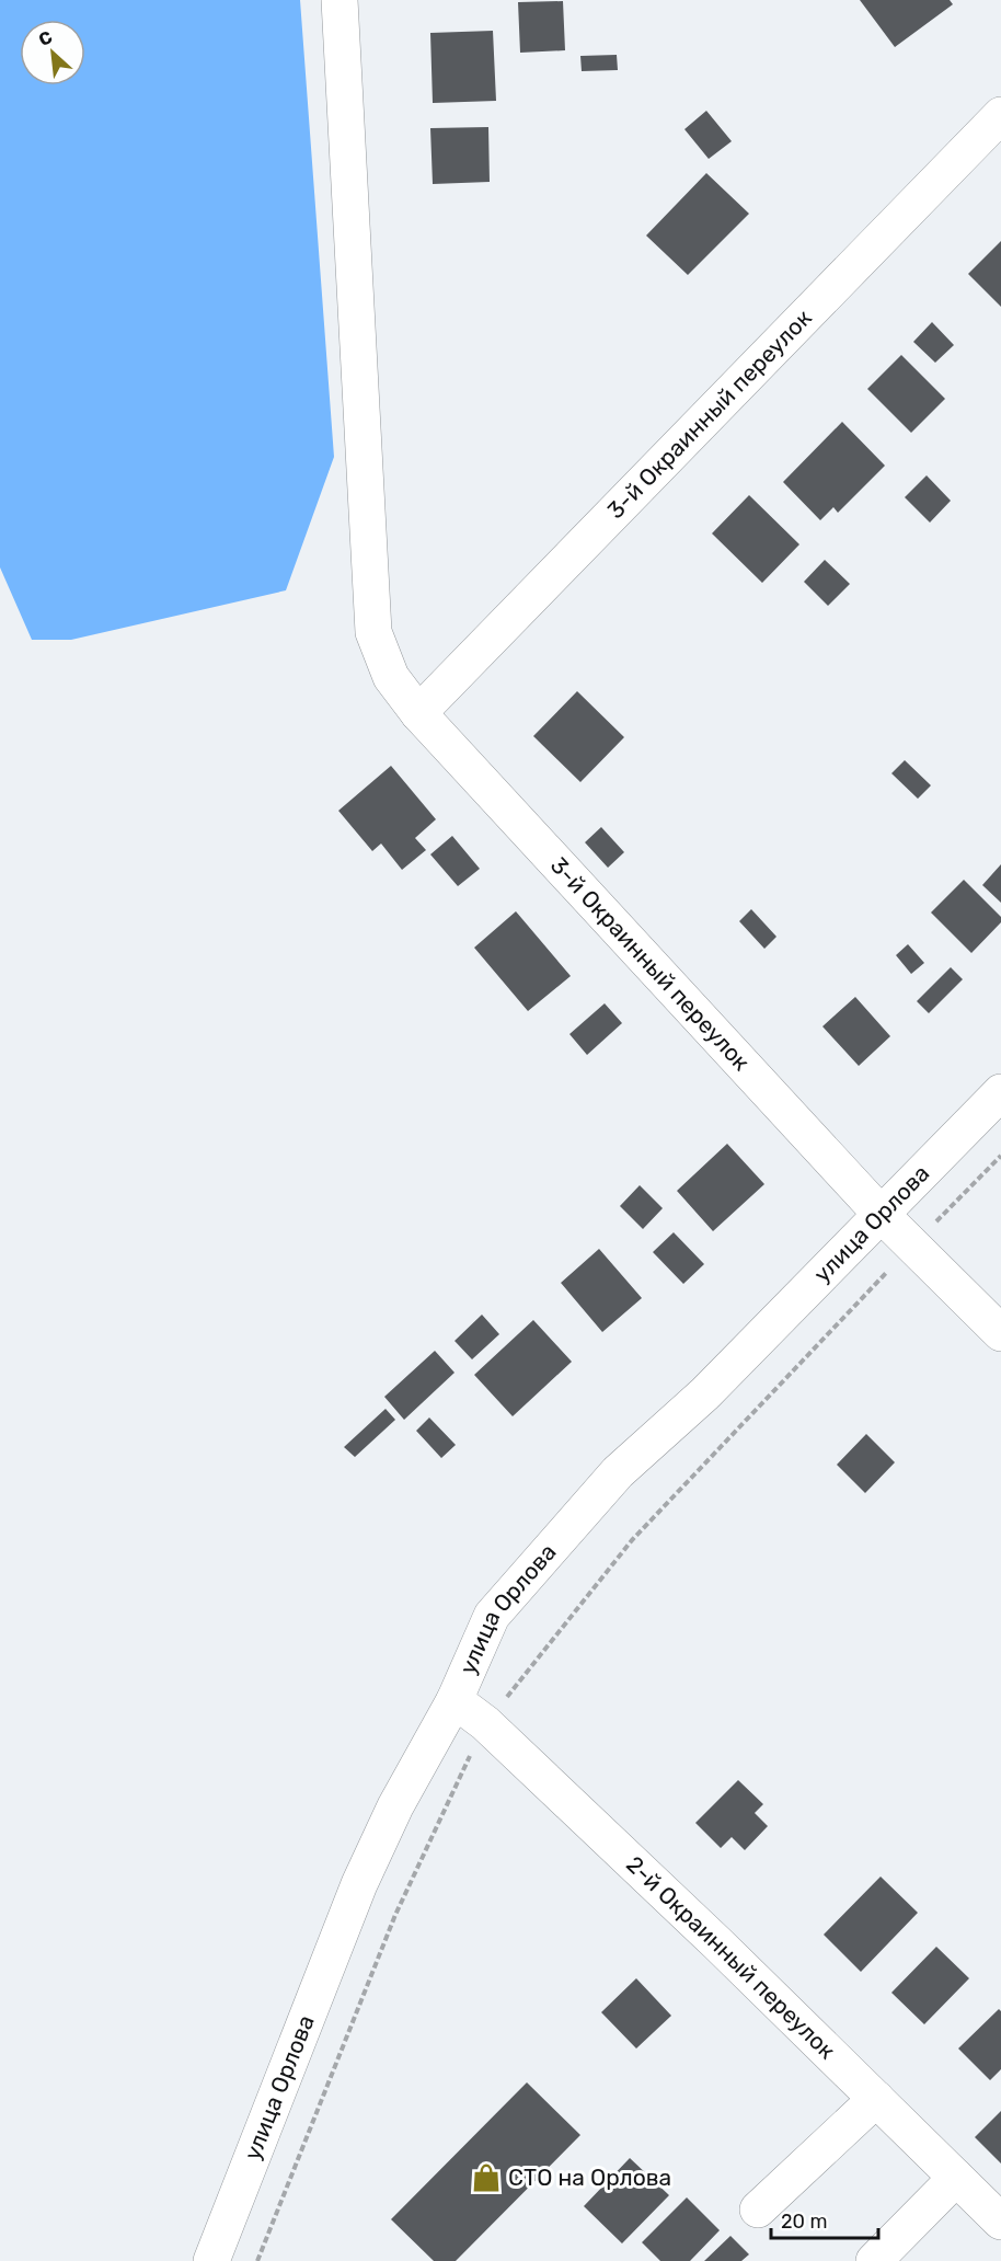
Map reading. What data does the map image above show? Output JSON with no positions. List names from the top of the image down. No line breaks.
{"streets":{"street":["3-й Окраинный переулок","улица Орлова","2-й Окраинный переулок"]},"crossings":[["3-й Окраинный переулок","улица Орлова"],["улица Орлова","2-й Окраинный переулок"]],"places":{"shop":["СТО на Орлова"]},"scale_bar":"20 m","north":"top left"}
